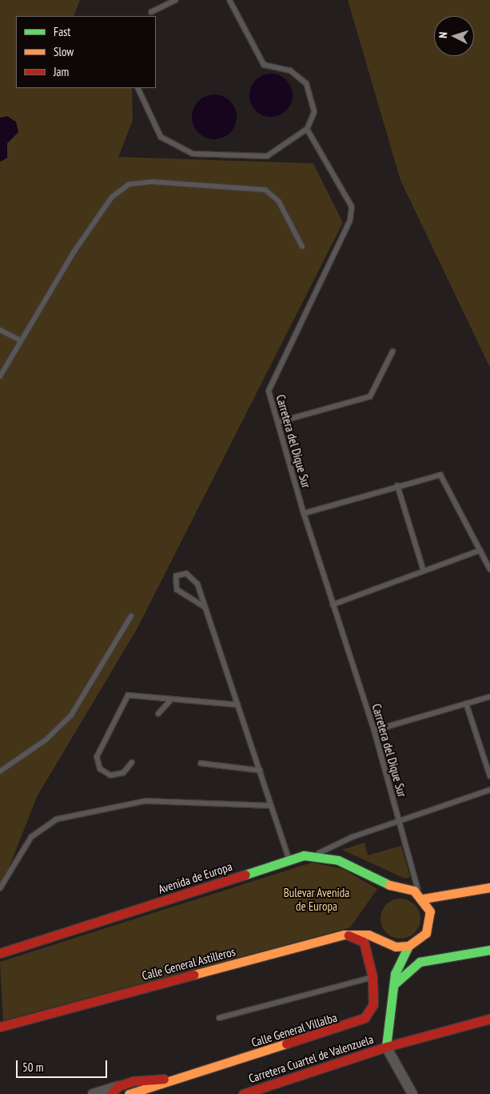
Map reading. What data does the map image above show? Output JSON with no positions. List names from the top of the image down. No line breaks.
{"streets":{"main road":["Avenida de Europa","Calle General Astilleros","Calle General Villalba","Carretera Cuartel de Valenzuela"],"lane":["Carretera del Dique Sur"]},"crossings":[["Carretera del Dique Sur","Avenida de Europa"]],"parks":["Bulevar Avenida de Europa"],"legend":["Fast","Slow","Jam"],"scale_bar":"50 m","north":"left"}
